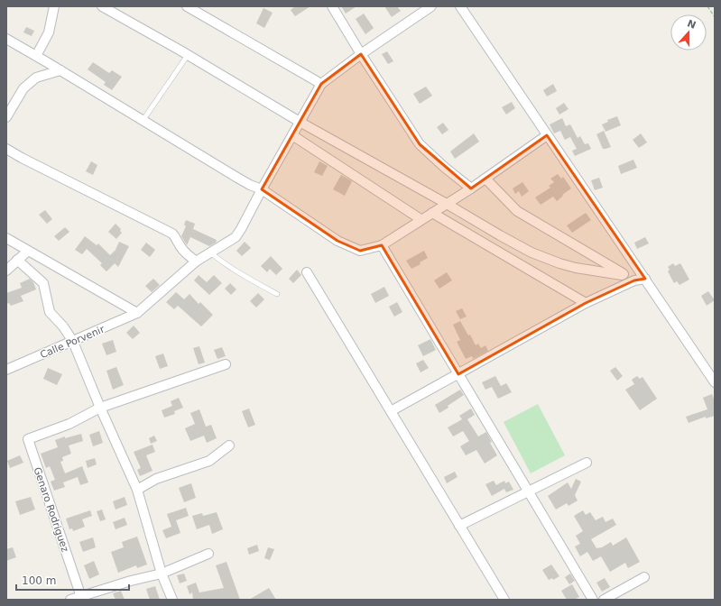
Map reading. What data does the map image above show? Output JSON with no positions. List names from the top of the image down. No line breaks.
{"streets":{"street":["Calle Porvenir","Genaro Rodriguez"]},"scale_bar":"100 m","north":"top"}
